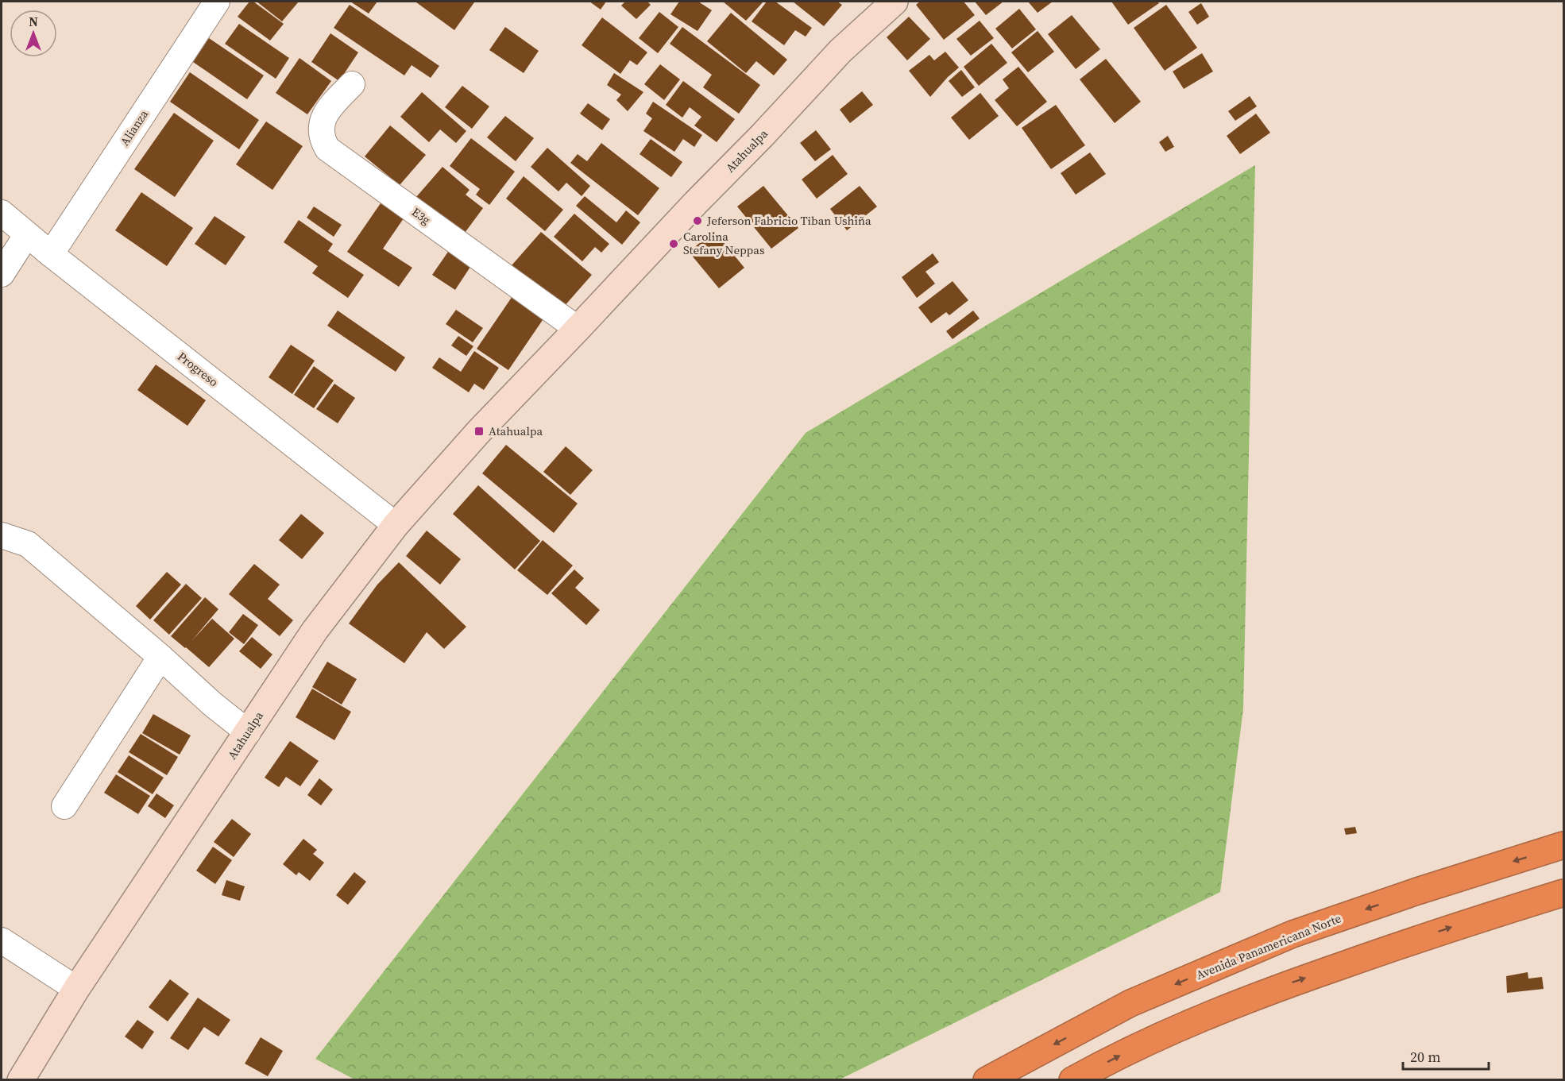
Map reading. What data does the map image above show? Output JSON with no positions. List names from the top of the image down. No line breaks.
{"streets":{"highway":["Avenida Panamericana Norte"],"street":["Alianza","Atahualpa","E3g","Progreso"]},"crossings":[["Alianza","Progreso"],["Atahualpa","E3g"],["Atahualpa","Progreso"]],"places":{"other":["Jeferson Fabricio Tiban Ushiña","Carolina Stefany Neppas"],"transit":["Atahualpa"]},"scale_bar":"20 m","north":"top"}
